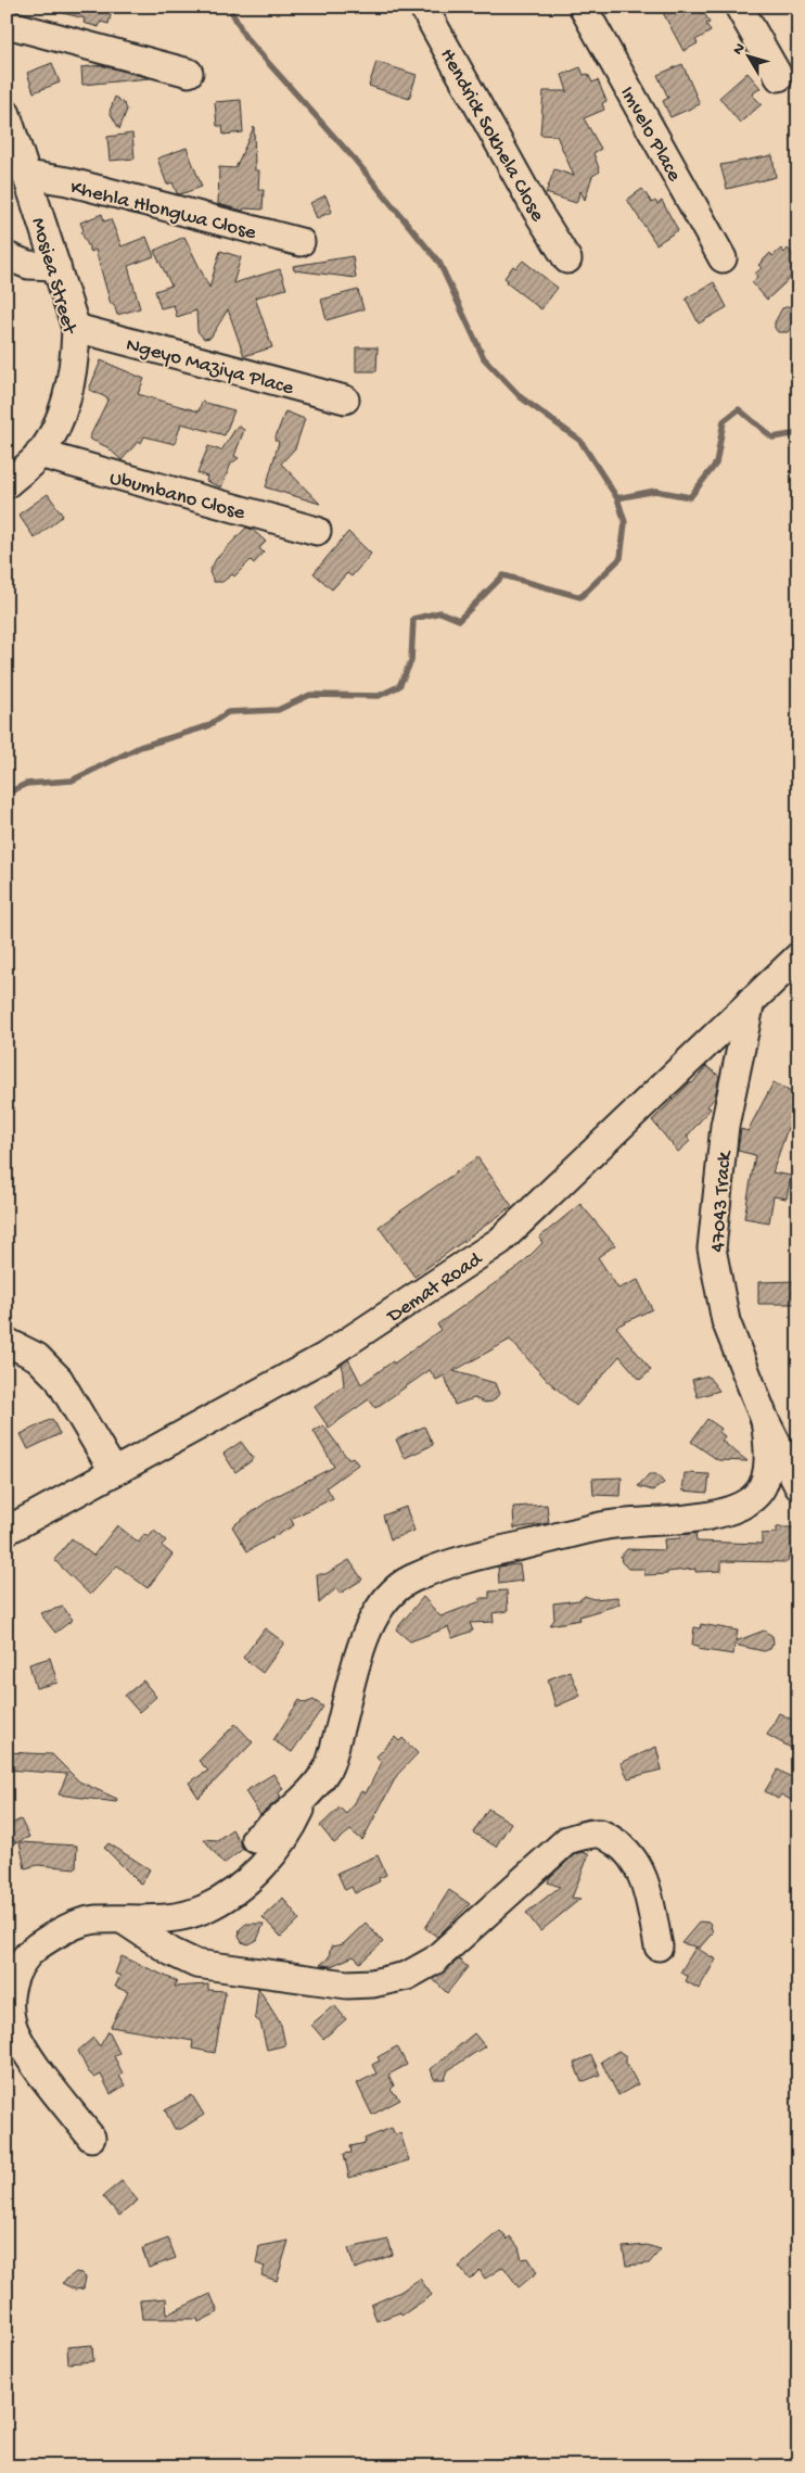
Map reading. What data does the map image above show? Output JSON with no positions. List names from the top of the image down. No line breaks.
{"streets":{"street":["Imvelo Place","Hendrick Sokhela Close","Khehla Hlongwa Close","Mosiea Street","Ngeyo Maziya Place","Ubumbano Close","47043 Track","Demat Road"]},"crossings":[["Khehla Hlongwa Close","Mosiea Street"],["Mosiea Street","Ngeyo Maziya Place"],["Mosiea Street","Ubumbano Close"],["47043 Track","Demat Road"]],"north":"top left"}
